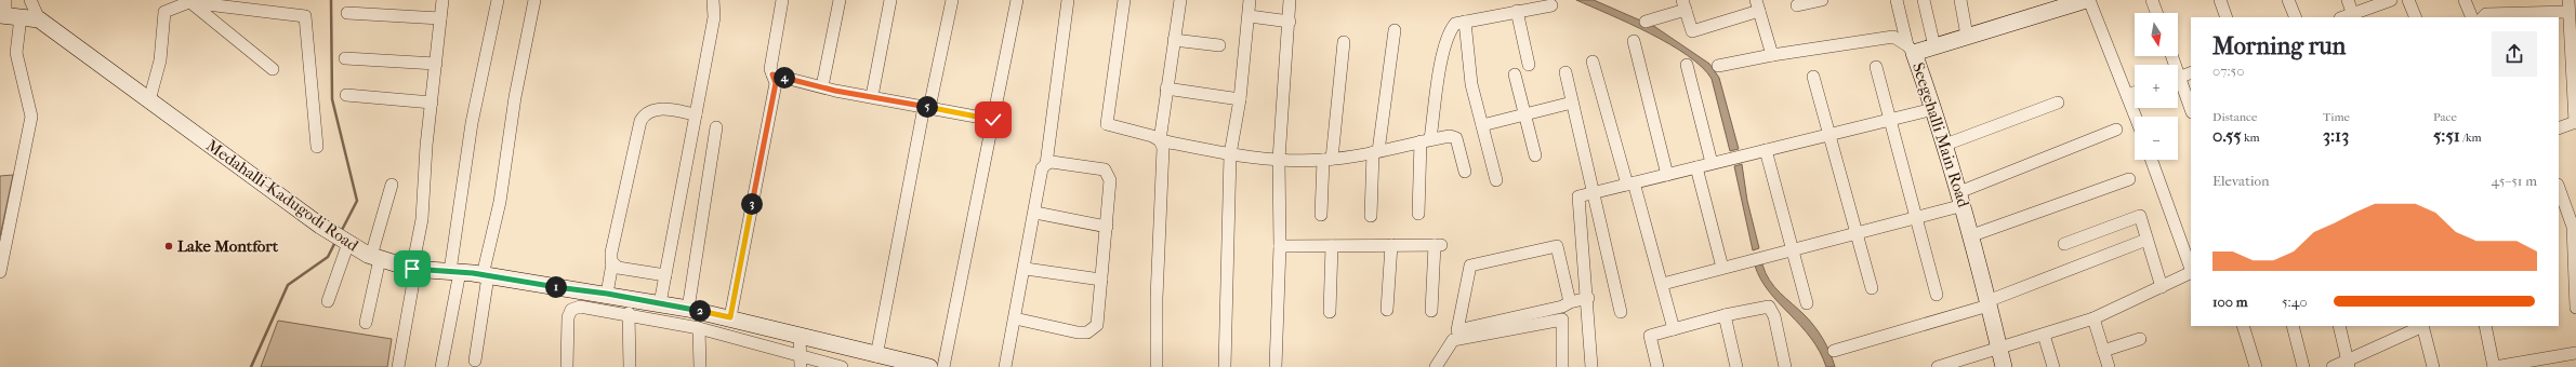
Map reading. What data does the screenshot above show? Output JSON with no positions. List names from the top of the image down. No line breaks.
{"streets":{"street":["Seegehalli Main Road","Medahalli-Kadugodi Road"]},"places":["Lake Montfort"],"north":"bottom","page":{"map_buttons":["+","−"],"heading":["Morning run","07:50"],"pins":["4","5","3","1","2"],"stats":[["Distance","0.55 km"],["Time","3:13"],["Pace","5:51 /km"]],"chart":["Elevation","45–51 m"],"list":[{"name":"100 m","note":"5:40"}]}}
